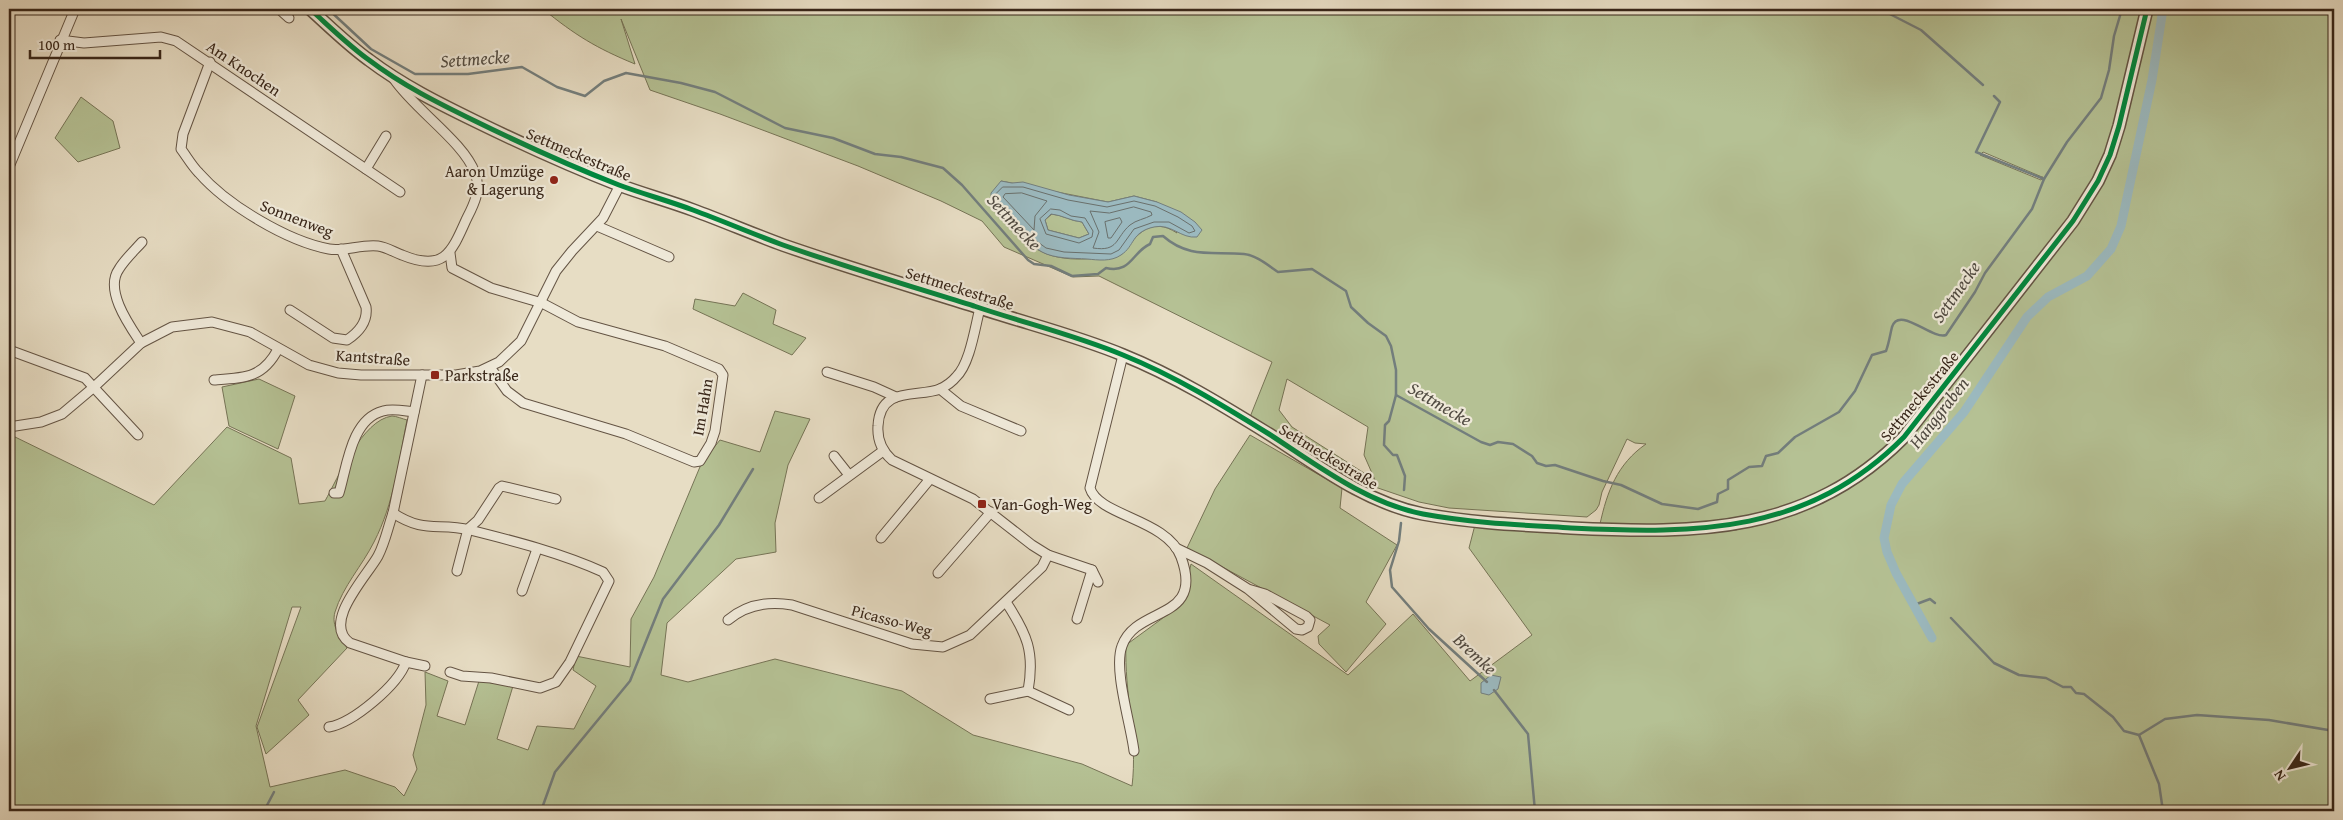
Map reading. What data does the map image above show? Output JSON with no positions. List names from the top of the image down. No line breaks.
{"streets":{"street":["Am Knochen","Settmeckestraße","Sonnenweg","Kantstraße","Im Hahn","Picasso-Weg"]},"crossings":[["Am Knochen","Sonnenweg"],["Settmeckestraße","Kantstraße"],["Kantstraße","Im Hahn"]],"water":["Settmecke","Hanggraben","Bremke"],"places":{"other":["Aaron Umzüge & Lagerung"],"transit":["Parkstraße","Van-Gogh-Weg"]},"scale_bar":"100 m","north":"bottom left"}
